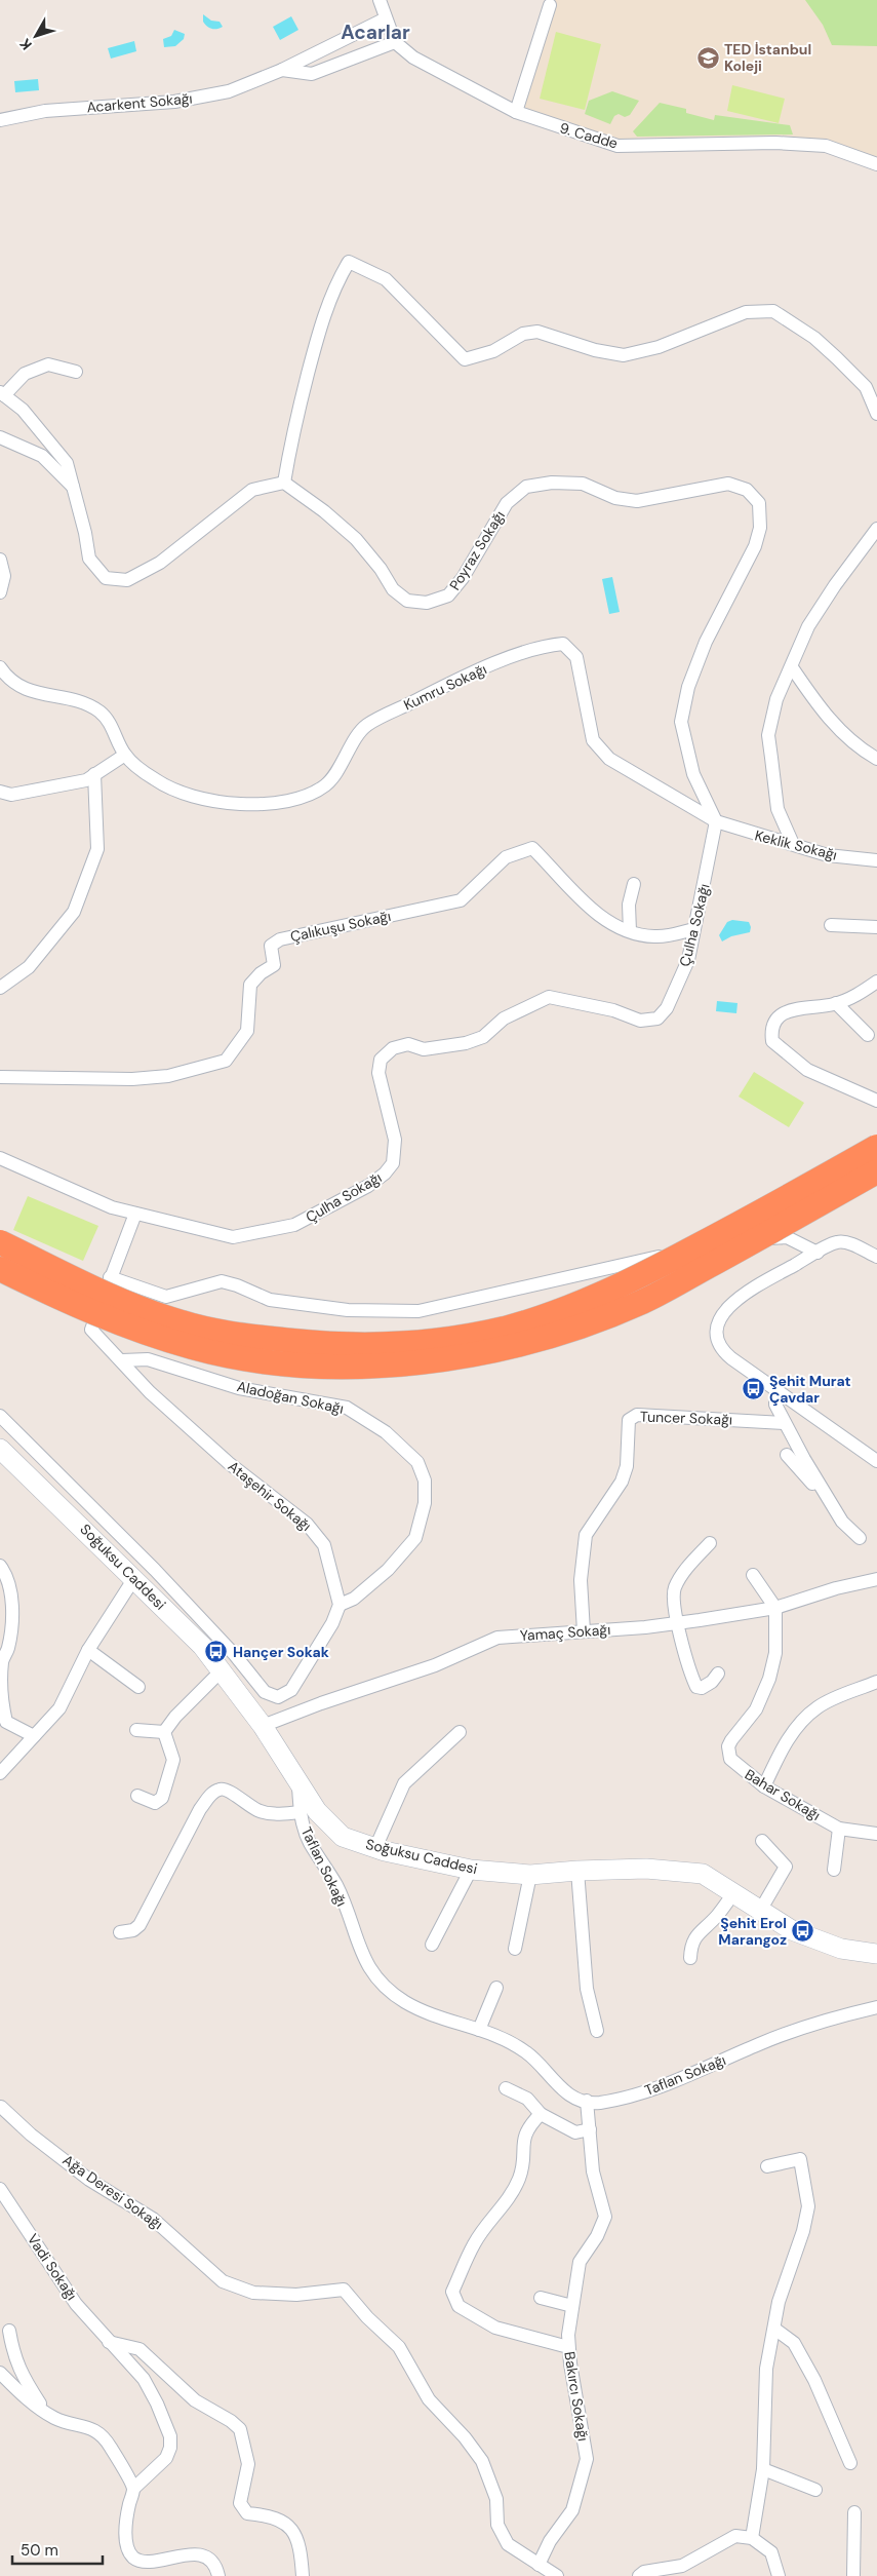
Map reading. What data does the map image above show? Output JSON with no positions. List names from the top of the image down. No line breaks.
{"streets":{"main road":["Soğuksu Caddesi"],"street":["Acarkent Sokağı","9. Cadde","Poyraz Sokağı","Kumru Sokağı","Keklik Sokağı","Çulha Sokağı","Çalıkuşu Sokağı","Aladoğan Sokağı","Tuncer Sokağı","Ataşehir Sokağı","Yamaç Sokağı","Bahar Sokağı","Taflan Sokağı","Ağa Deresi Sokağı","Vadi Sokağı","Bakırcı Sokağı"]},"crossings":[["Acarkent Sokağı","9. Cadde"],["Poyraz Sokağı","Kumru Sokağı"],["Poyraz Sokağı","Keklik Sokağı"],["Poyraz Sokağı","Çulha Sokağı"],["Kumru Sokağı","Keklik Sokağı"],["Kumru Sokağı","Çulha Sokağı"],["Keklik Sokağı","Çulha Sokağı"],["Çulha Sokağı","Çalıkuşu Sokağı"],["Çulha Sokağı","Ataşehir Sokağı"],["Aladoğan Sokağı","Ataşehir Sokağı"],["Tuncer Sokağı","Yamaç Sokağı"],["Soğuksu Caddesi","Yamaç Sokağı"],["Soğuksu Caddesi","Taflan Sokağı"],["Yamaç Sokağı","Bahar Sokağı"],["Taflan Sokağı","Bakırcı Sokağı"],["Ağa Deresi Sokağı","Bakırcı Sokağı"]],"districts":["Acarlar"],"places":{"school or university":["TED İstanbul Koleji"],"bus stop":["Şehit Murat Çavdar","Hançer Sokak","Şehit Erol Marangoz"]},"scale_bar":"50 m","north":"bottom left"}
